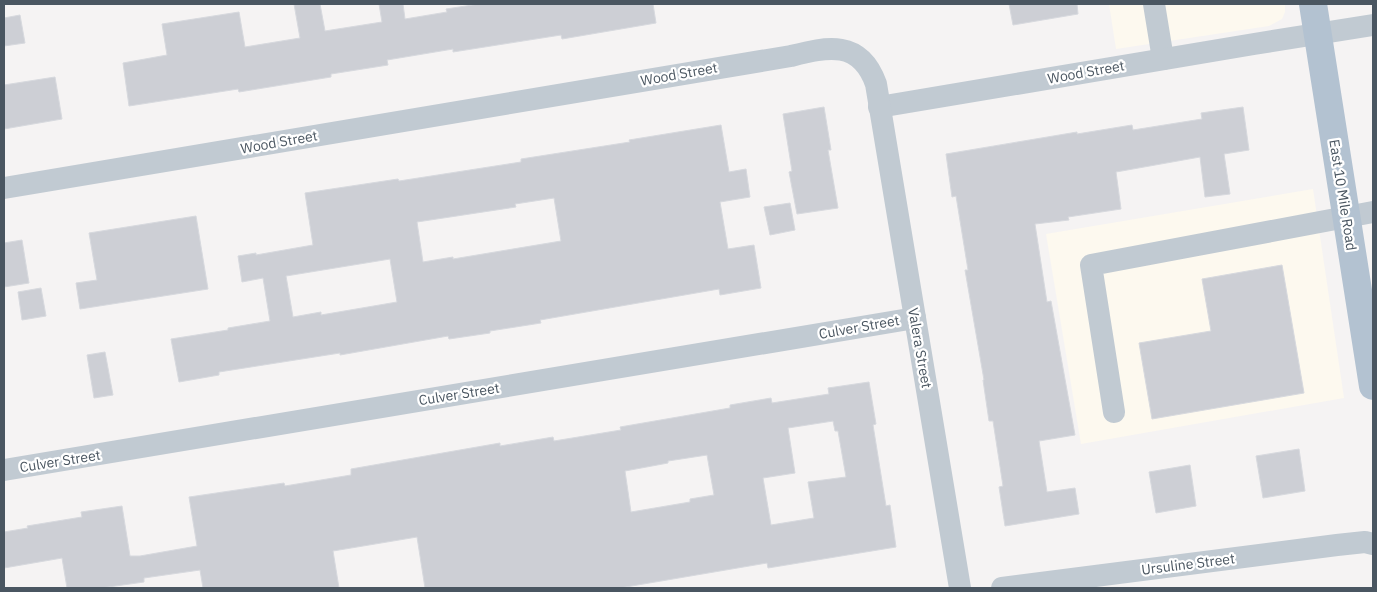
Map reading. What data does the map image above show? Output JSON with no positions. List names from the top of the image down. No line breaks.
{"streets":{"main road":["East 10 Mile Road"],"street":["Wood Street","Culver Street","Valera Street","Ursuline Street"]},"crossings":[["Wood Street","East 10 Mile Road"],["Wood Street","Valera Street"],["Culver Street","Valera Street"]]}
